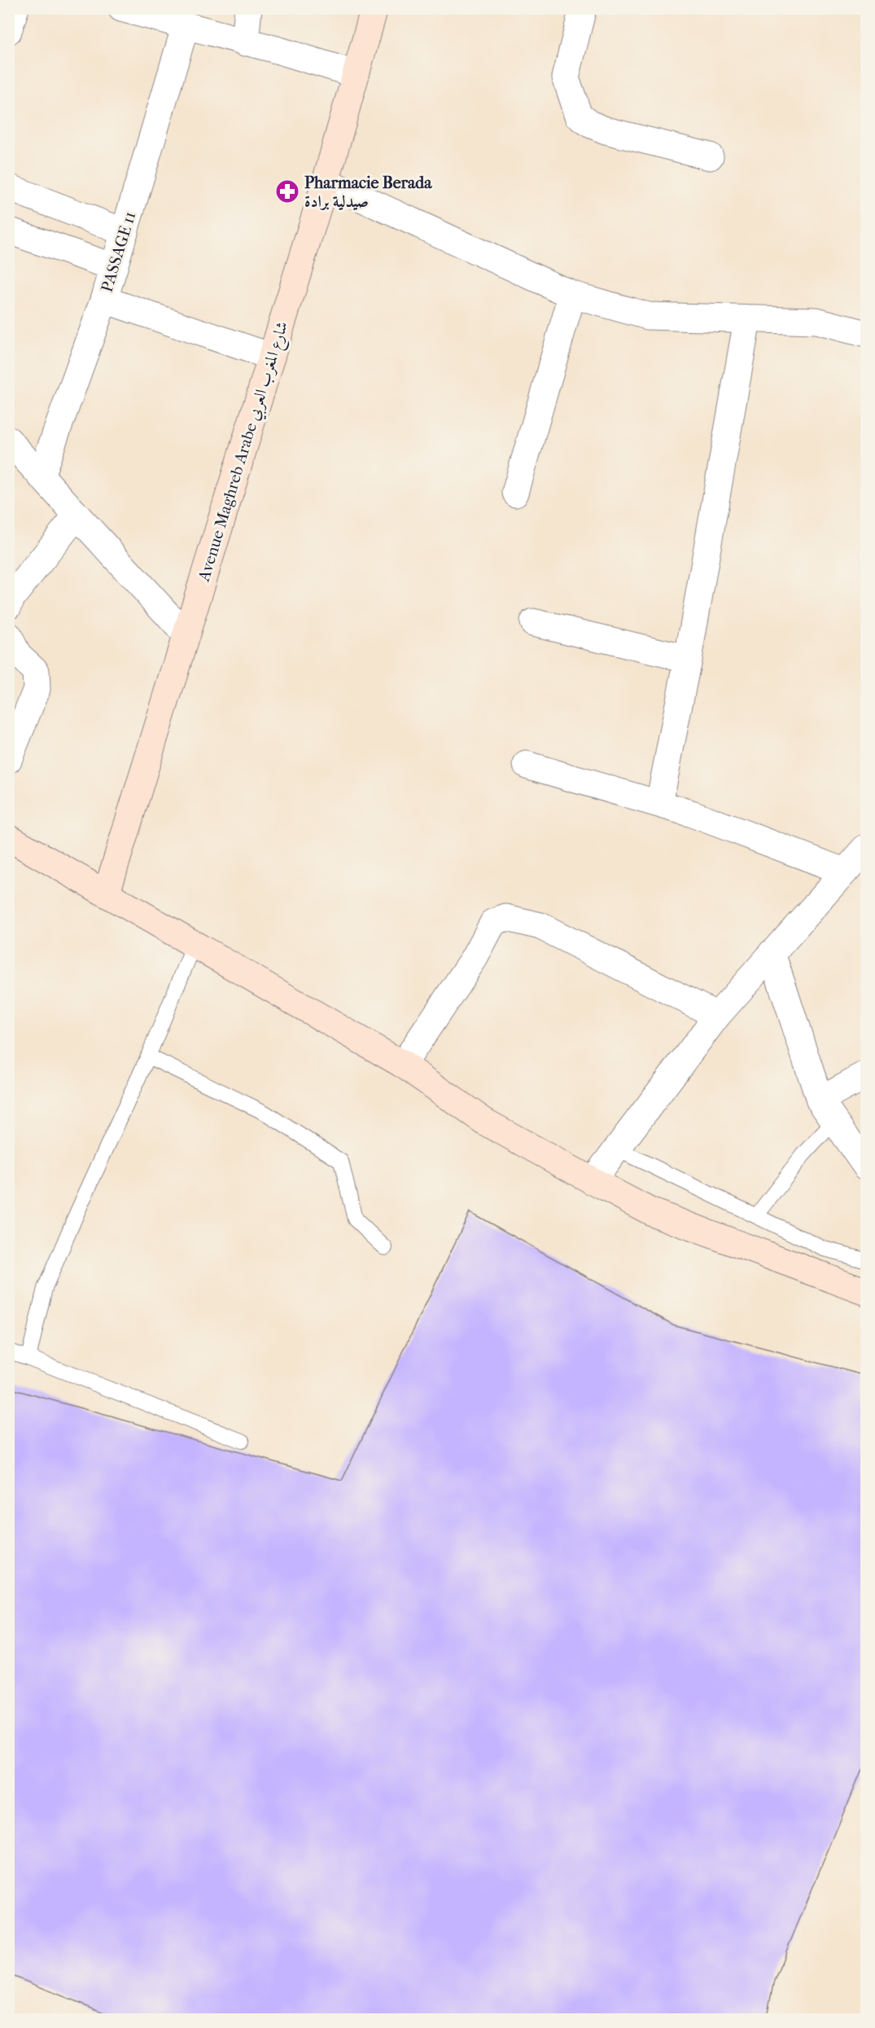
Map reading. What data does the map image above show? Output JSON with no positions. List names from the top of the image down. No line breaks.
{"streets":{"street":["PASSAGE 11","Avenue Maghreb Arabe شارع المغرب العربي"]},"places":{"pharmacy":["Pharmacie Berada صيدلية برادة"]}}
